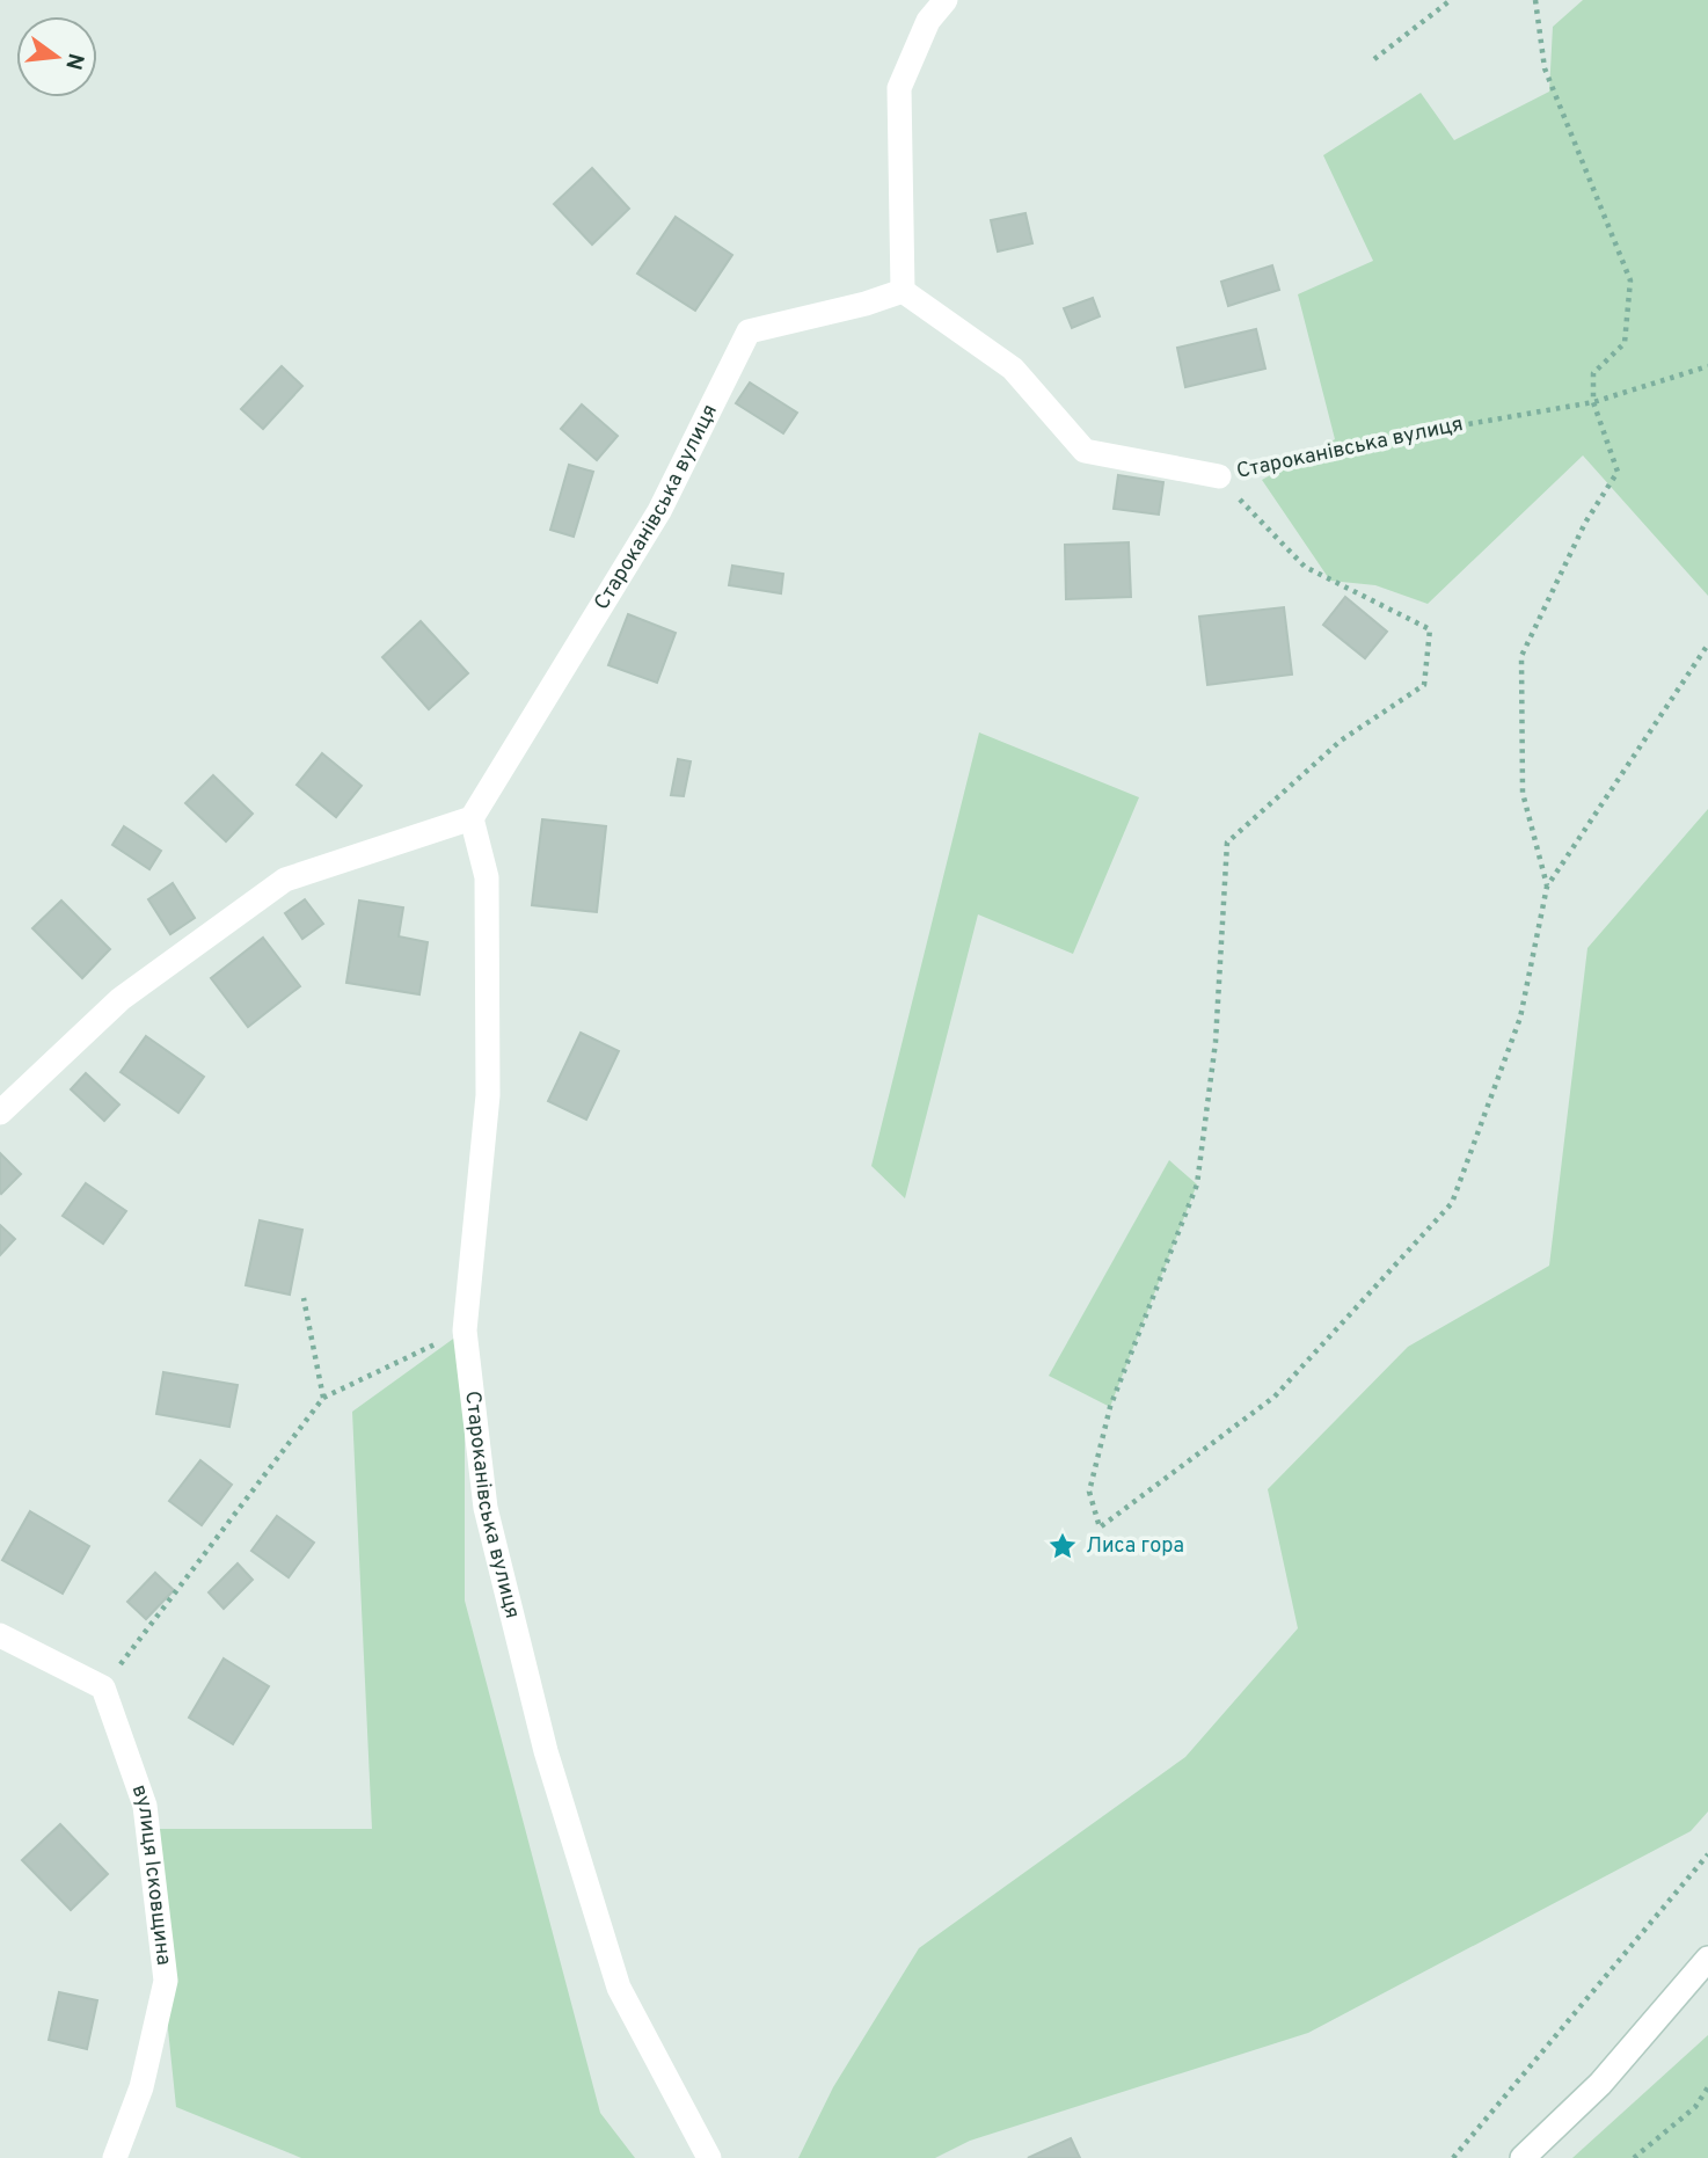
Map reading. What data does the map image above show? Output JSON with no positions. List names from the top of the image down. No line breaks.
{"streets":{"street":["Староканівська вулиця","вулиця Ісковщина"]},"places":{"place":["Лиса гора"]},"north":"right"}
